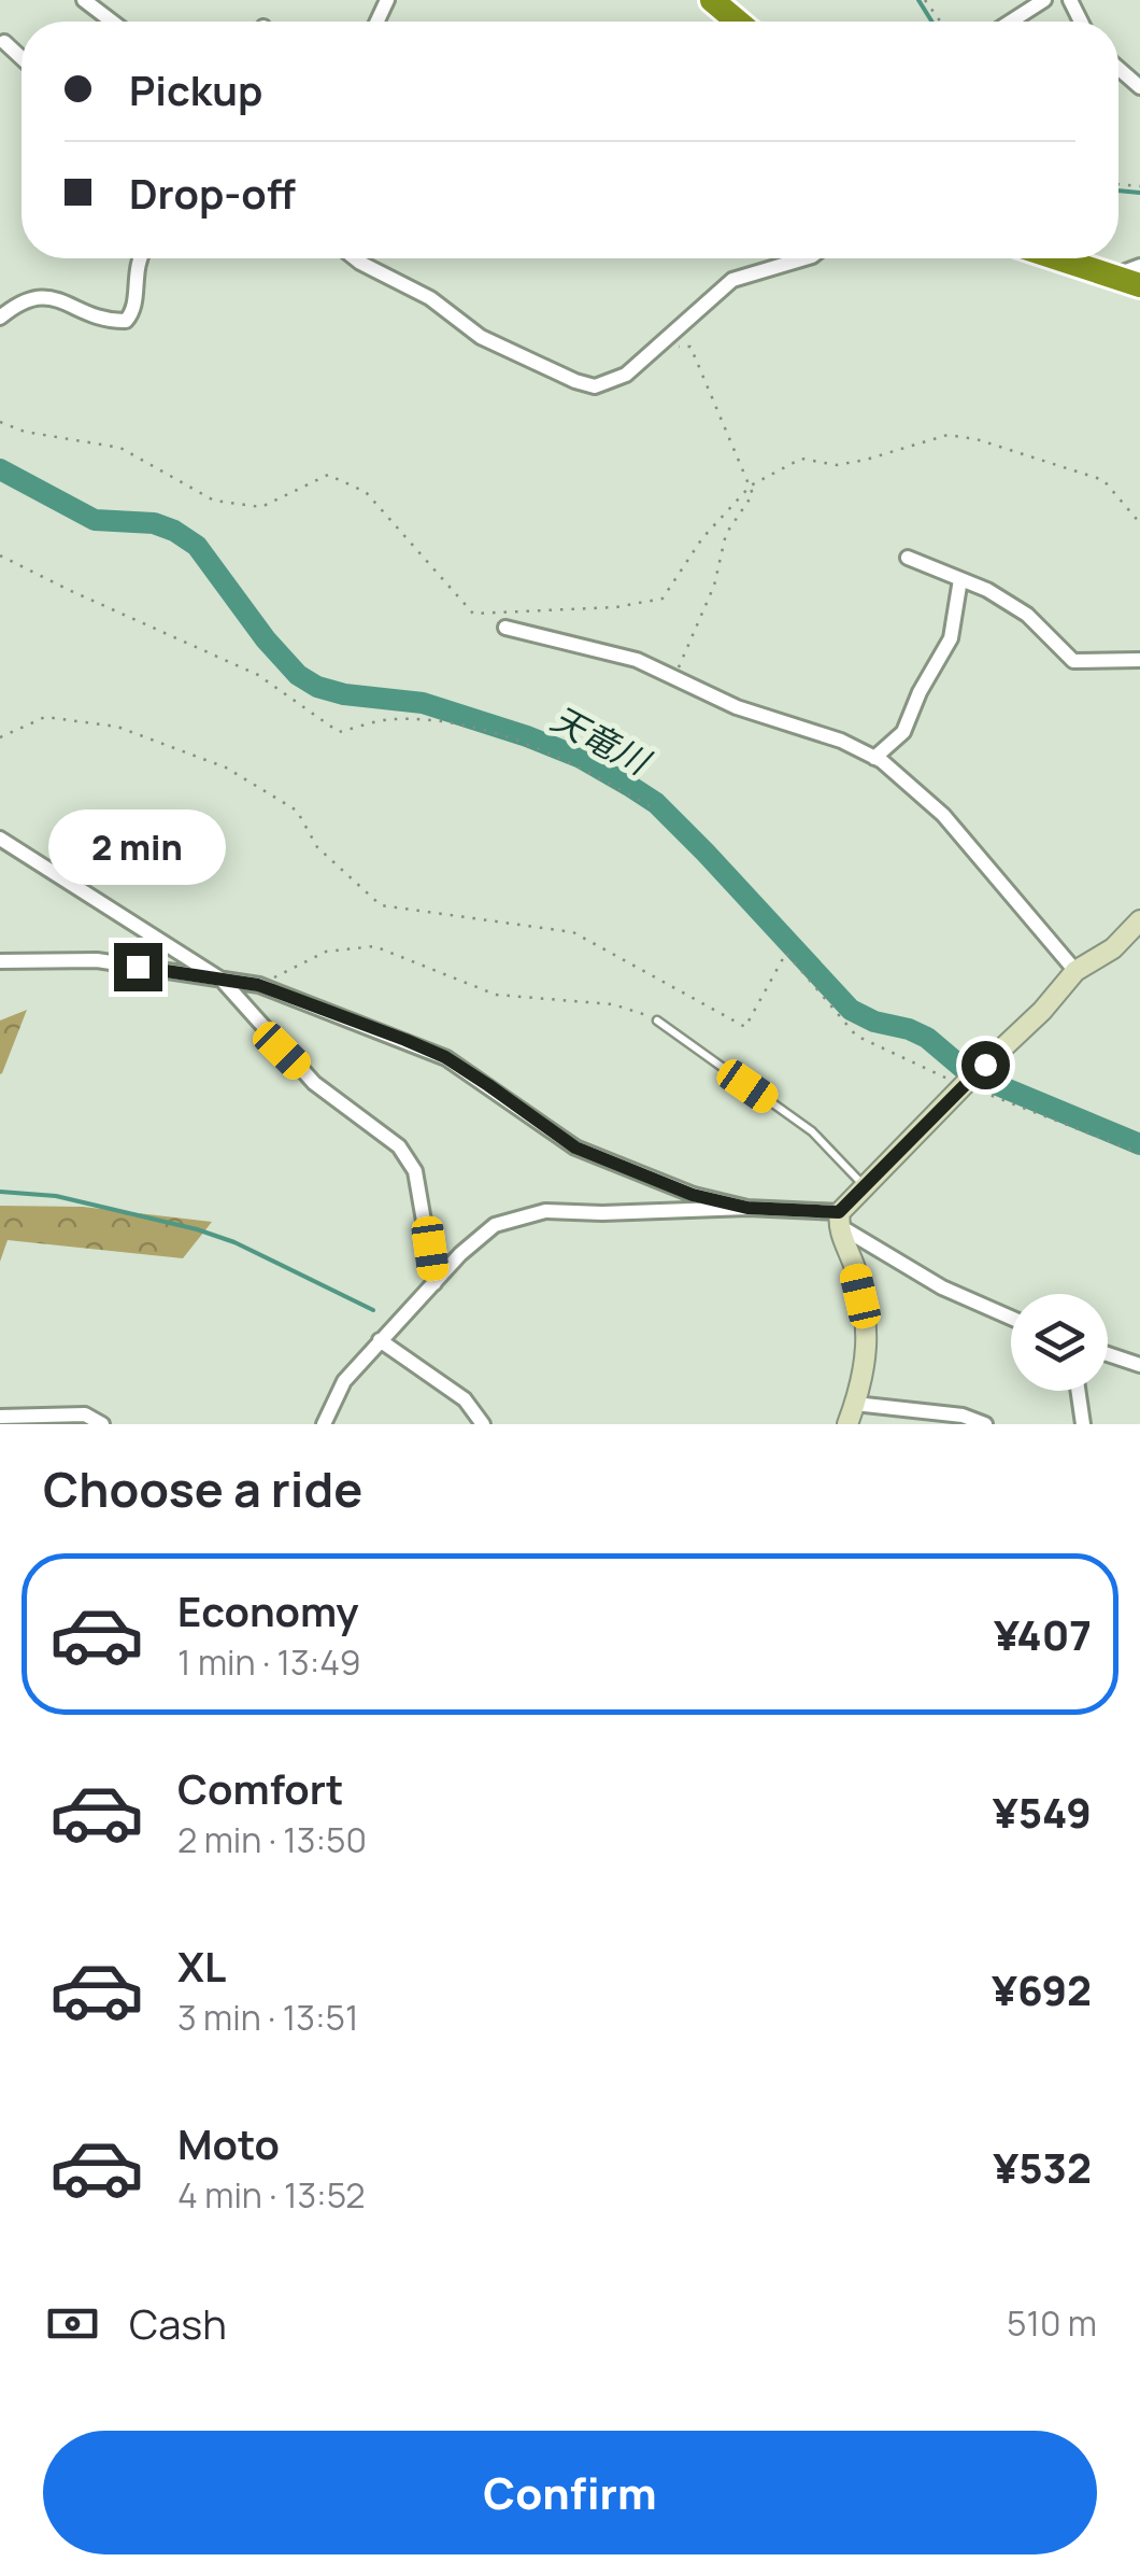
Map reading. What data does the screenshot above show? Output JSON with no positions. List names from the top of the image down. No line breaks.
{"water":["天竜川"],"page":{"banner":["Pickup","Drop-off"],"bubble":"2 min","heading":"Choose a ride","list":[{"name":"Economy","note":"1 min · 13:49","value":"¥407"},{"name":"Comfort","note":"2 min · 13:50","value":"¥549"},{"name":"XL","note":"3 min · 13:51","value":"¥692"},{"name":"Moto","note":"4 min · 13:52","value":"¥532"}],"pay":["Cash","510 m"],"buttons":"Confirm"}}
